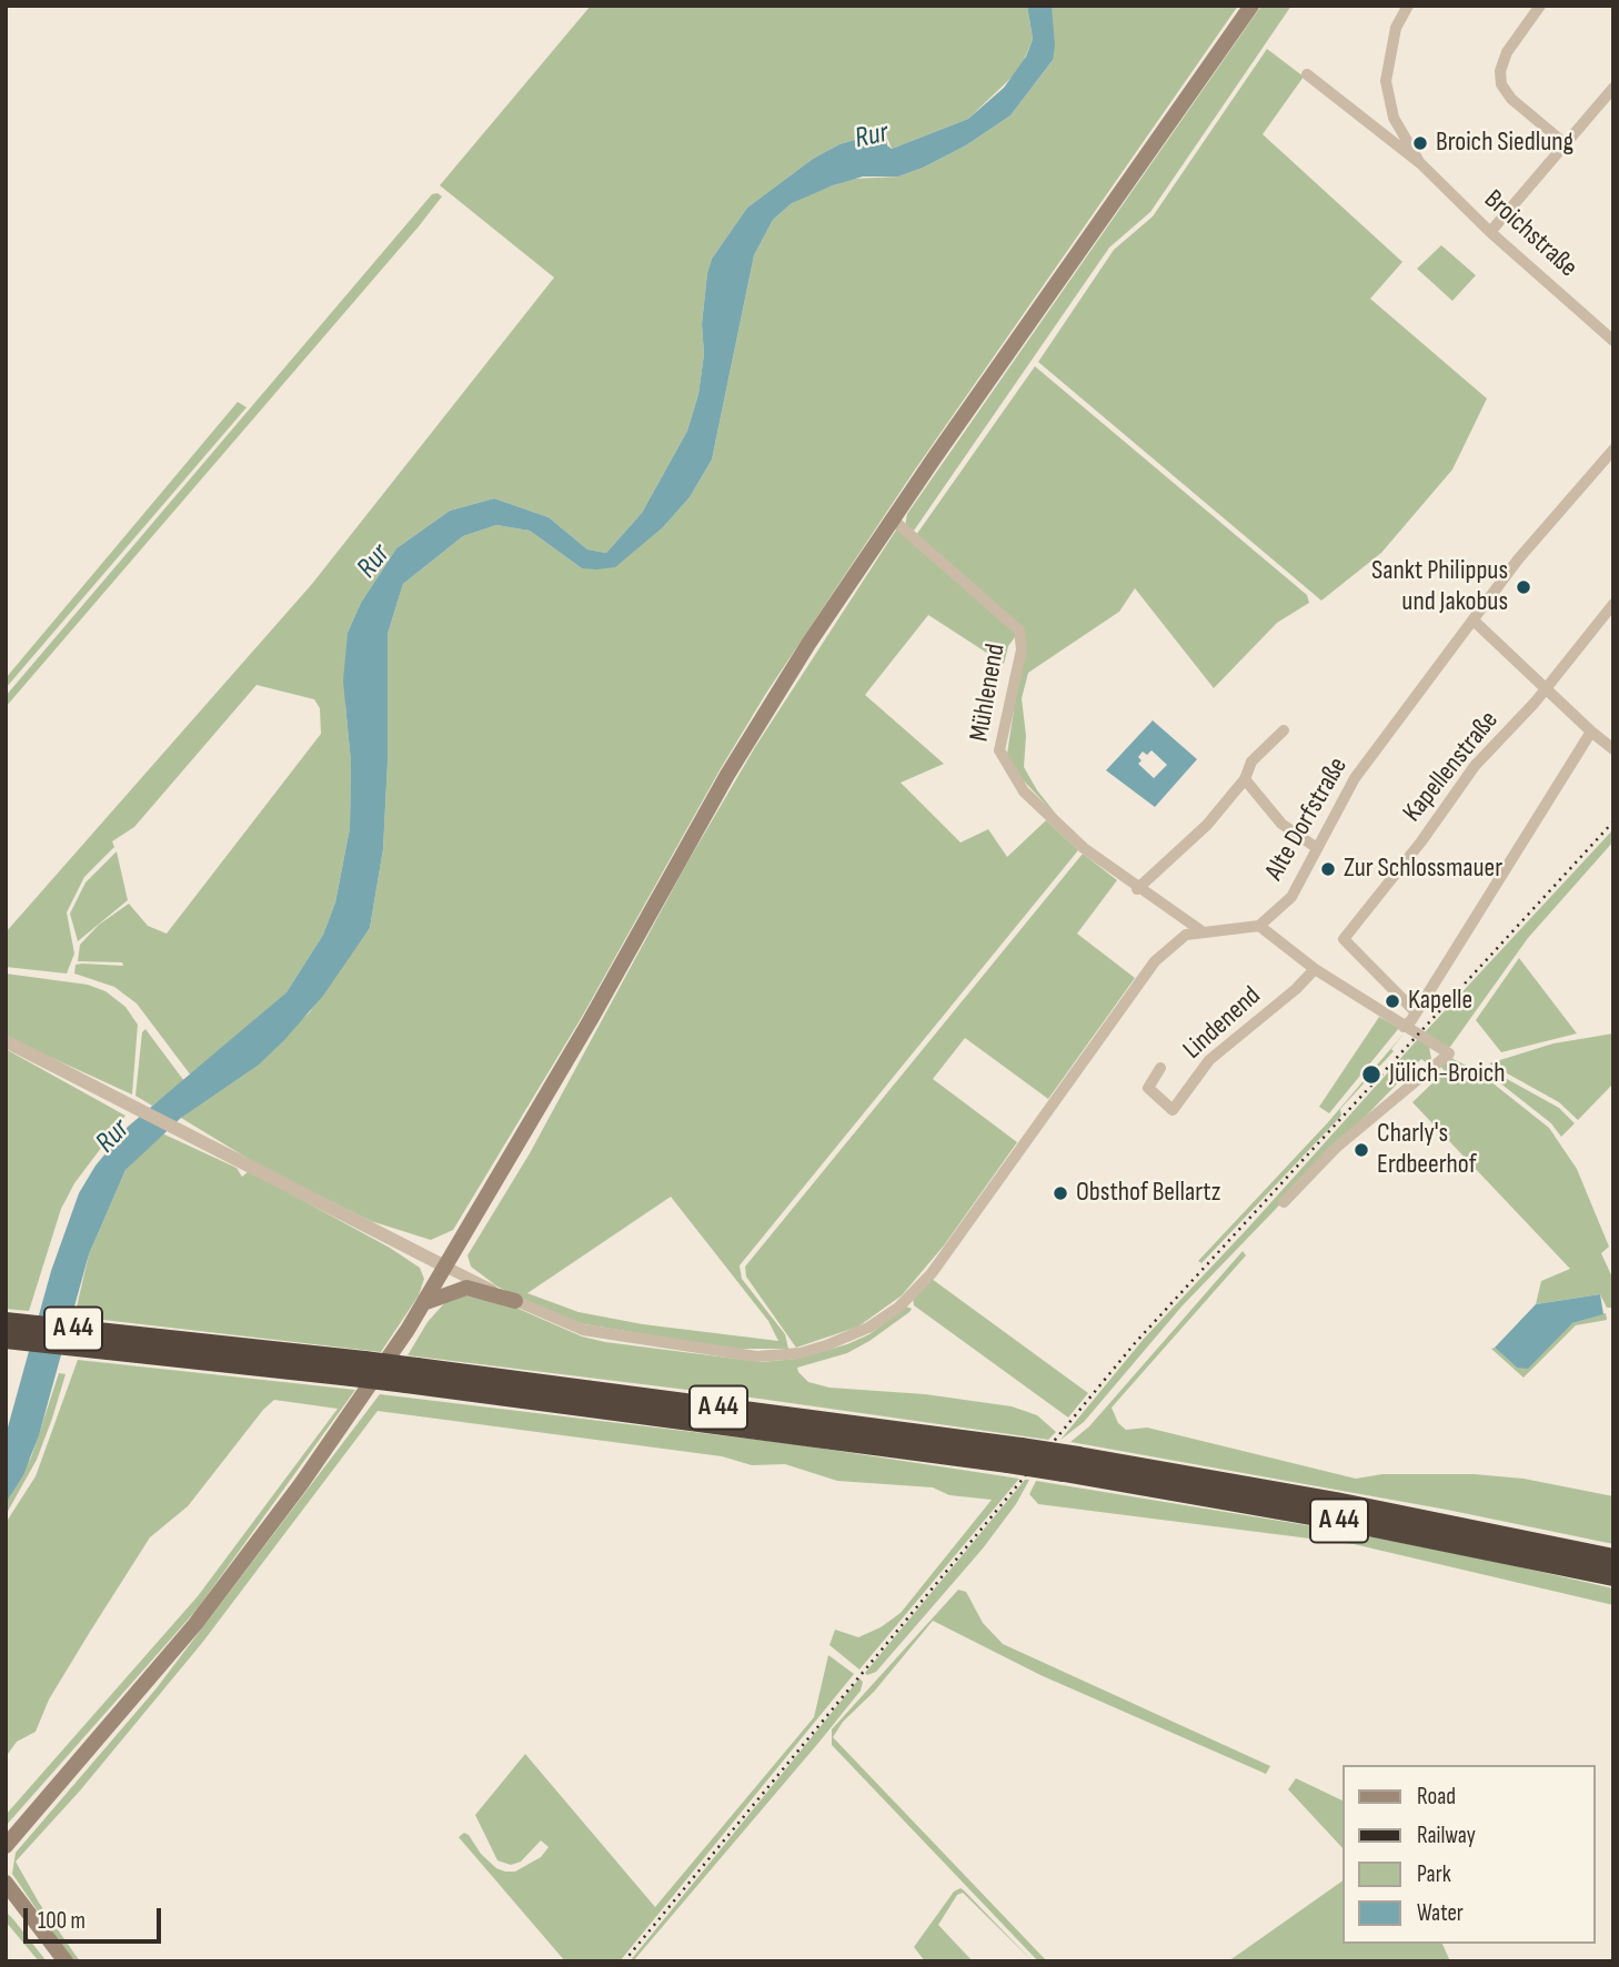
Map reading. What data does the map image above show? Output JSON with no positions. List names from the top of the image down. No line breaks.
{"streets":{"highway":["A 44"],"street":["Broichstraße","Mühlenend","Kapellenstraße","Alte Dorfstraße","Lindenend"]},"water":["Rur"],"places":["Broich Siedlung","Sankt Philippus und Jakobus","Zur Schlossmauer","Kapelle","Jülich-Broich","Charly's Erdbeerhof","Obsthof Bellartz"],"legend":["Road","Railway","Park","Water"],"scale_bar":"100 m"}
